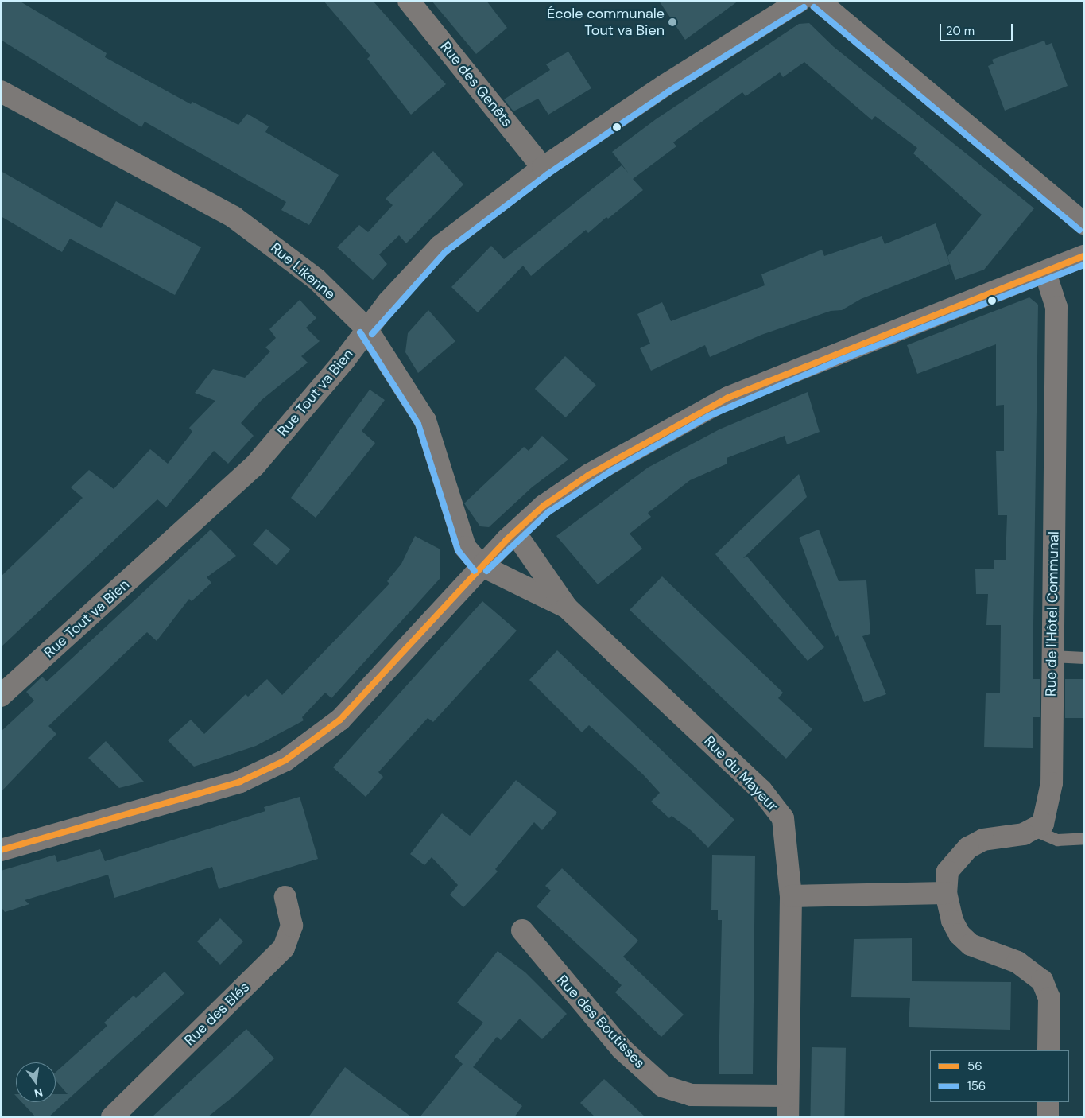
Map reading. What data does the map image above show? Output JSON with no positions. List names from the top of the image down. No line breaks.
{"streets":{"street":["Rue des Genêts","Rue Likenne","Rue Tout va Bien","Rue de l'Hôtel Communal","Rue du Mayeur","Rue des Blés","Rue des Boutisses"]},"crossings":[["Rue des Genêts","Rue Tout va Bien"],["Rue Likenne","Rue Tout va Bien"],["Rue Likenne","Rue du Mayeur"],["Rue du Mayeur","Rue des Boutisses"]],"places":["École communale Tout va Bien"],"lines":["transit line 156","transit line 56"],"legend":["56","156"],"scale_bar":"20 m","north":"bottom"}
